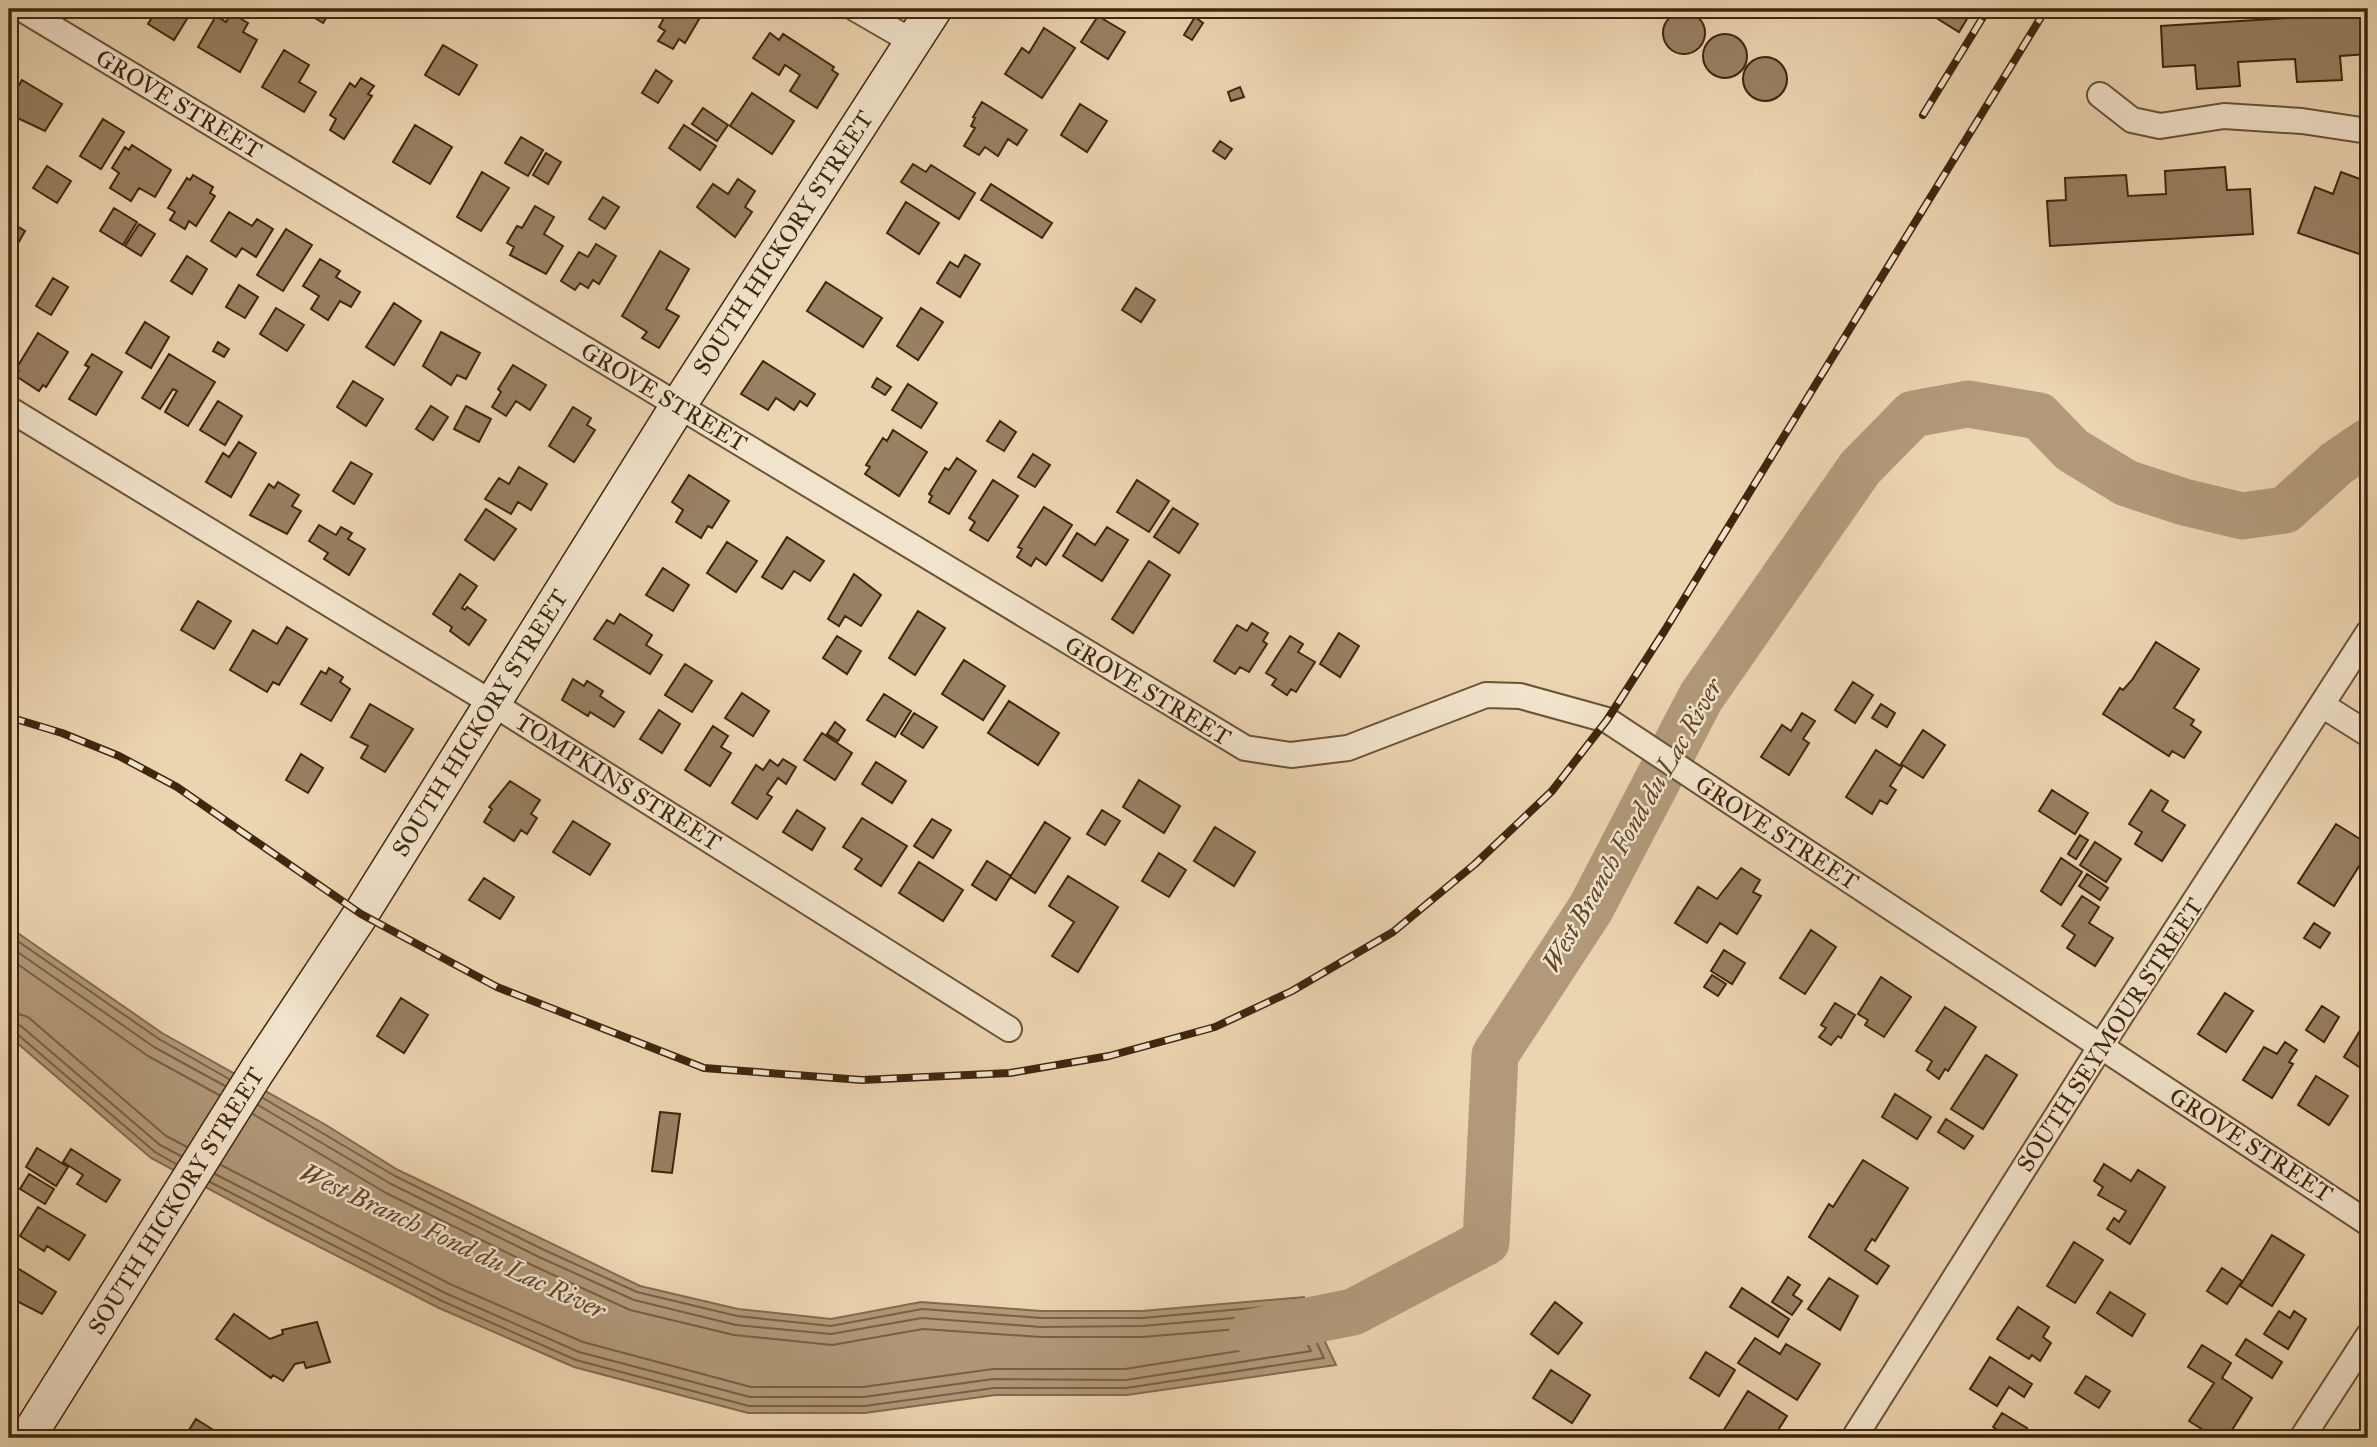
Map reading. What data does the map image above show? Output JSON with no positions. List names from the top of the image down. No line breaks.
{"streets":{"street":["GROVE STREET","SOUTH HICKORY STREET","TOMPKINS STREET","SOUTH SEYMOUR STREET"]},"crossings":[["GROVE STREET","SOUTH HICKORY STREET"],["GROVE STREET","SOUTH SEYMOUR STREET"],["SOUTH HICKORY STREET","TOMPKINS STREET"]],"water":["West Branch Fond du Lac River"]}
